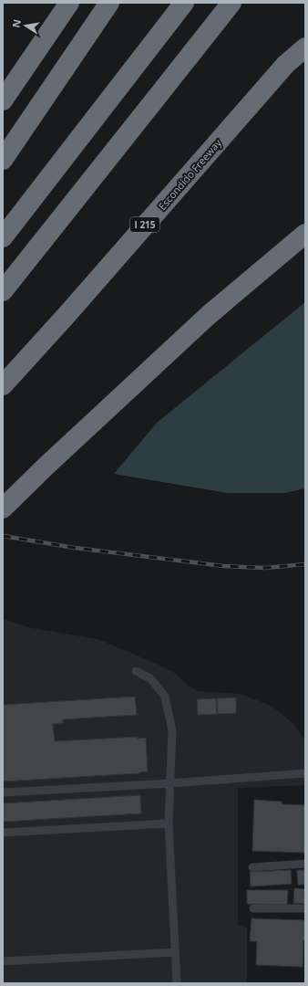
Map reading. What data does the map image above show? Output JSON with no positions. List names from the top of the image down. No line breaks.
{"streets":{"highway":["Escondido Freeway","I 215"]},"north":"left"}
